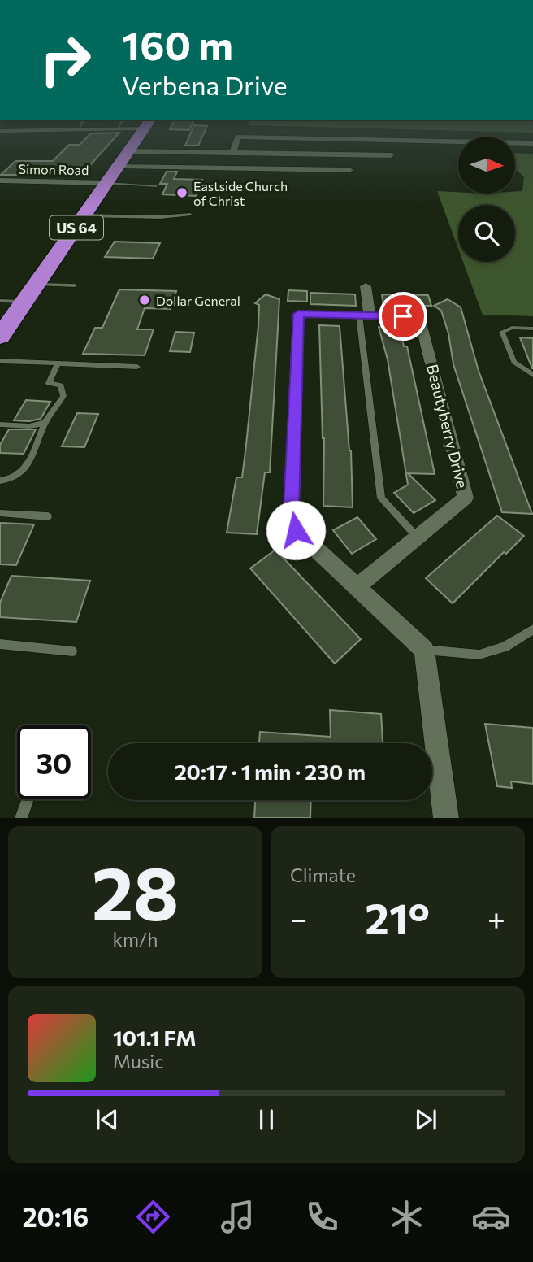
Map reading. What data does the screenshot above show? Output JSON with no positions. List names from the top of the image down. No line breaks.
{"streets":{"highway":["US 64"],"street":["Simon Road","Beautyberry Drive"]},"crossings":[["Simon Road","US 64"]],"places":["Eastside Church of Christ","Dollar General"],"north":"right","page":{"turn":["160 m","Verbena Drive"],"limit":"30","trip":"20:17 · 1 min · 230 m","tile":[["28","km/h"],"Climate"],"heat":["−","21°","+"],"song":["101.1 FM","Music"],"tabs":"20:16"}}
